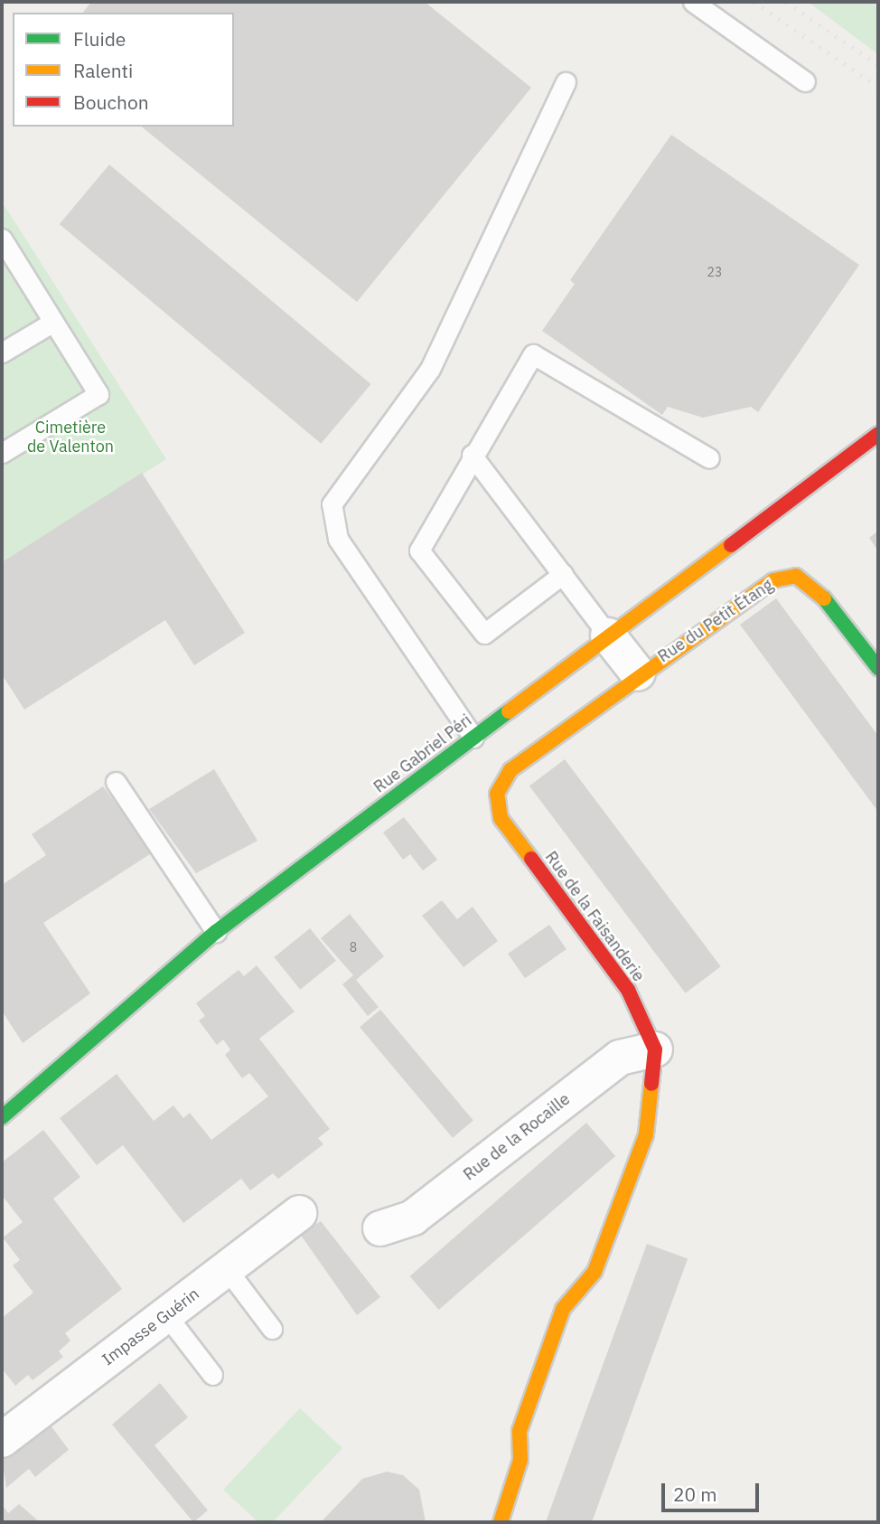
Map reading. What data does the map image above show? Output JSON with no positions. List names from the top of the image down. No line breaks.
{"streets":{"street":["Rue du Petit Étang","Rue Gabriel Péri","Rue de la Faisanderie","Rue de la Rocaille","Impasse Guérin"]},"crossings":[["Rue du Petit Étang","Rue de la Faisanderie"],["Rue de la Faisanderie","Rue de la Rocaille"]],"parks":["Cimetière de Valenton"],"house_numbers":["23","8"],"legend":["Fluide","Ralenti","Bouchon"],"scale_bar":"20 m"}
